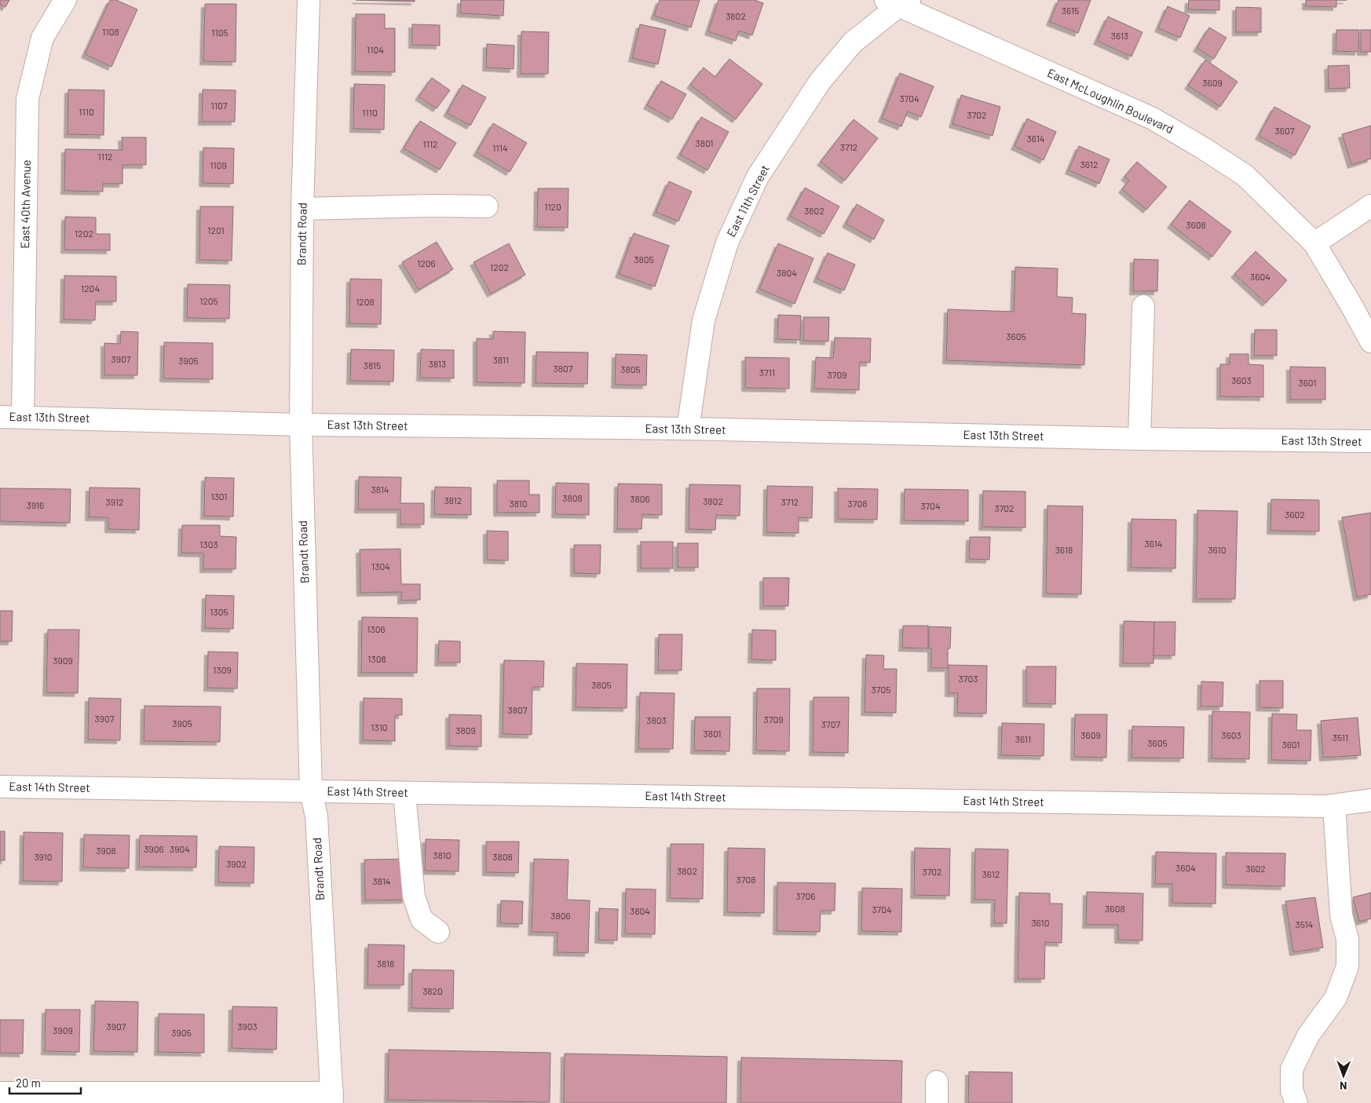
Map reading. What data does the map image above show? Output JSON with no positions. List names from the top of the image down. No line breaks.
{"streets":{"street":["East McLoughlin Boulevard","East 11th Street","East 40th Avenue","Brandt Road","East 13th Street","East 14th Street"]},"crossings":[["East McLoughlin Boulevard","East 11th Street"],["East 11th Street","East 13th Street"],["East 40th Avenue","East 13th Street"],["Brandt Road","East 13th Street"],["Brandt Road","East 14th Street"]],"house_numbers":["3615","3802","1108","1105","3613","1104","3609","3704","1107","1110","1110","3702","3607","3614","3801","1112","3712","1114","1112","3612","1109","1120","3802","3608","1201","1202","3805","1206","1202","3804","3604","1204","1205","1208","3605","3907","3811","3905","3813","3815","3807","3805","3711","3709","3603","3601","3814","1301","3808","3806","3812","3802","3912","3712","3810","3708","3916","3704","3702","3602","3614","1303","3618","3610","1304","1305","1306","1308","3909","1309","3703","3805","3705","3807","3907","3709","3803","3905","3707","1310","3809","3801","3609","3603","3511","3611","3605","3601","3906","3904","3908","3810","3910","3808","3902","3604","3602","3802","3702","3612","3708","3814","3706","3608","3704","3804","3806","3610","3514","3818","3820","3907","3903","3909","3905"],"scale_bar":"20 m","north":"bottom"}
